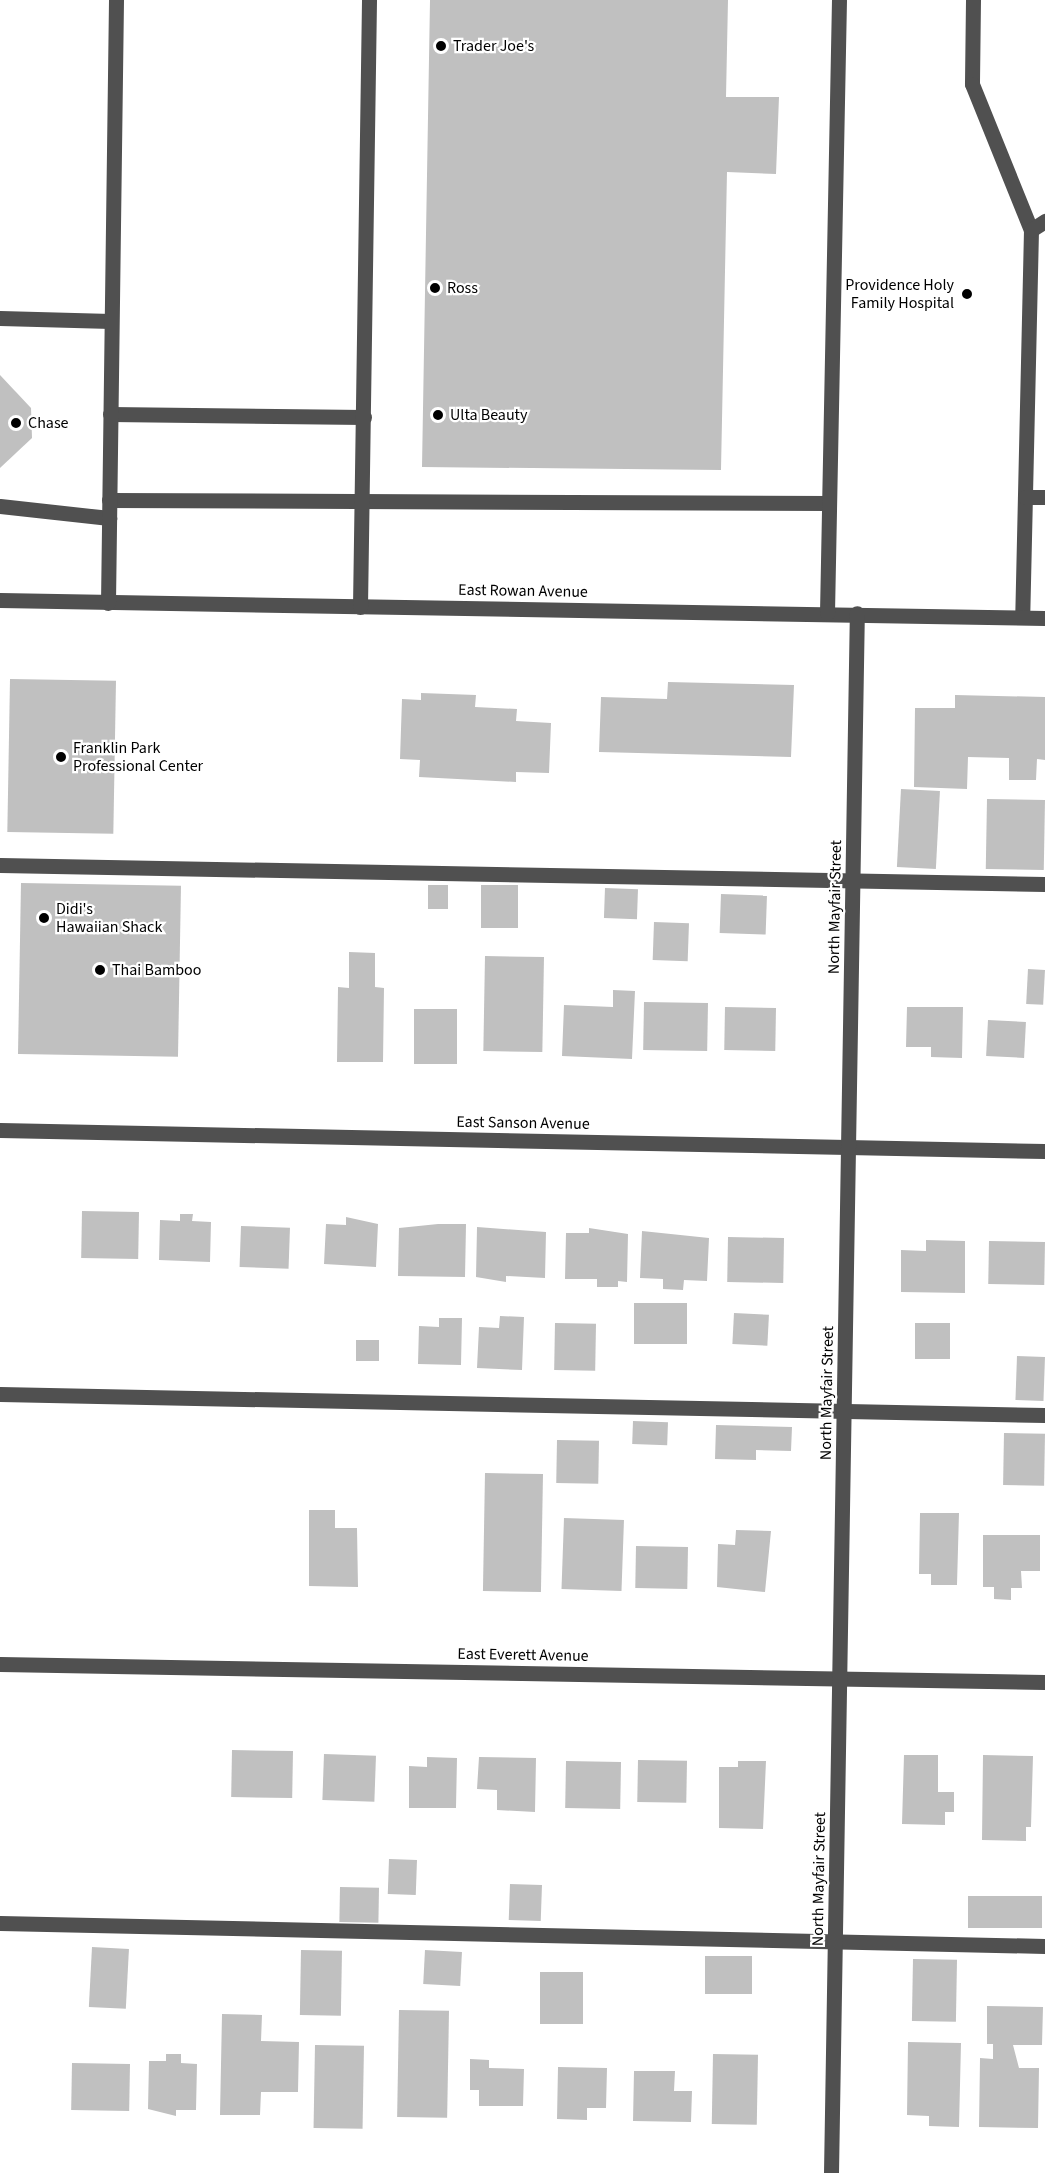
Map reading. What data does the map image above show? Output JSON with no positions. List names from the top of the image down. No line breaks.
{"streets":{"street":["East Rowan Avenue","North Mayfair Street","East Sanson Avenue","East Everett Avenue"]},"crossings":[["East Rowan Avenue","North Mayfair Street"],["North Mayfair Street","East Sanson Avenue"],["North Mayfair Street","East Everett Avenue"]],"places":["Trader Joe's","Ross","Providence Holy Family Hospital","Ulta Beauty","Chase","Franklin Park Professional Center","Didi's Hawaiian Shack","Thai Bamboo"]}
